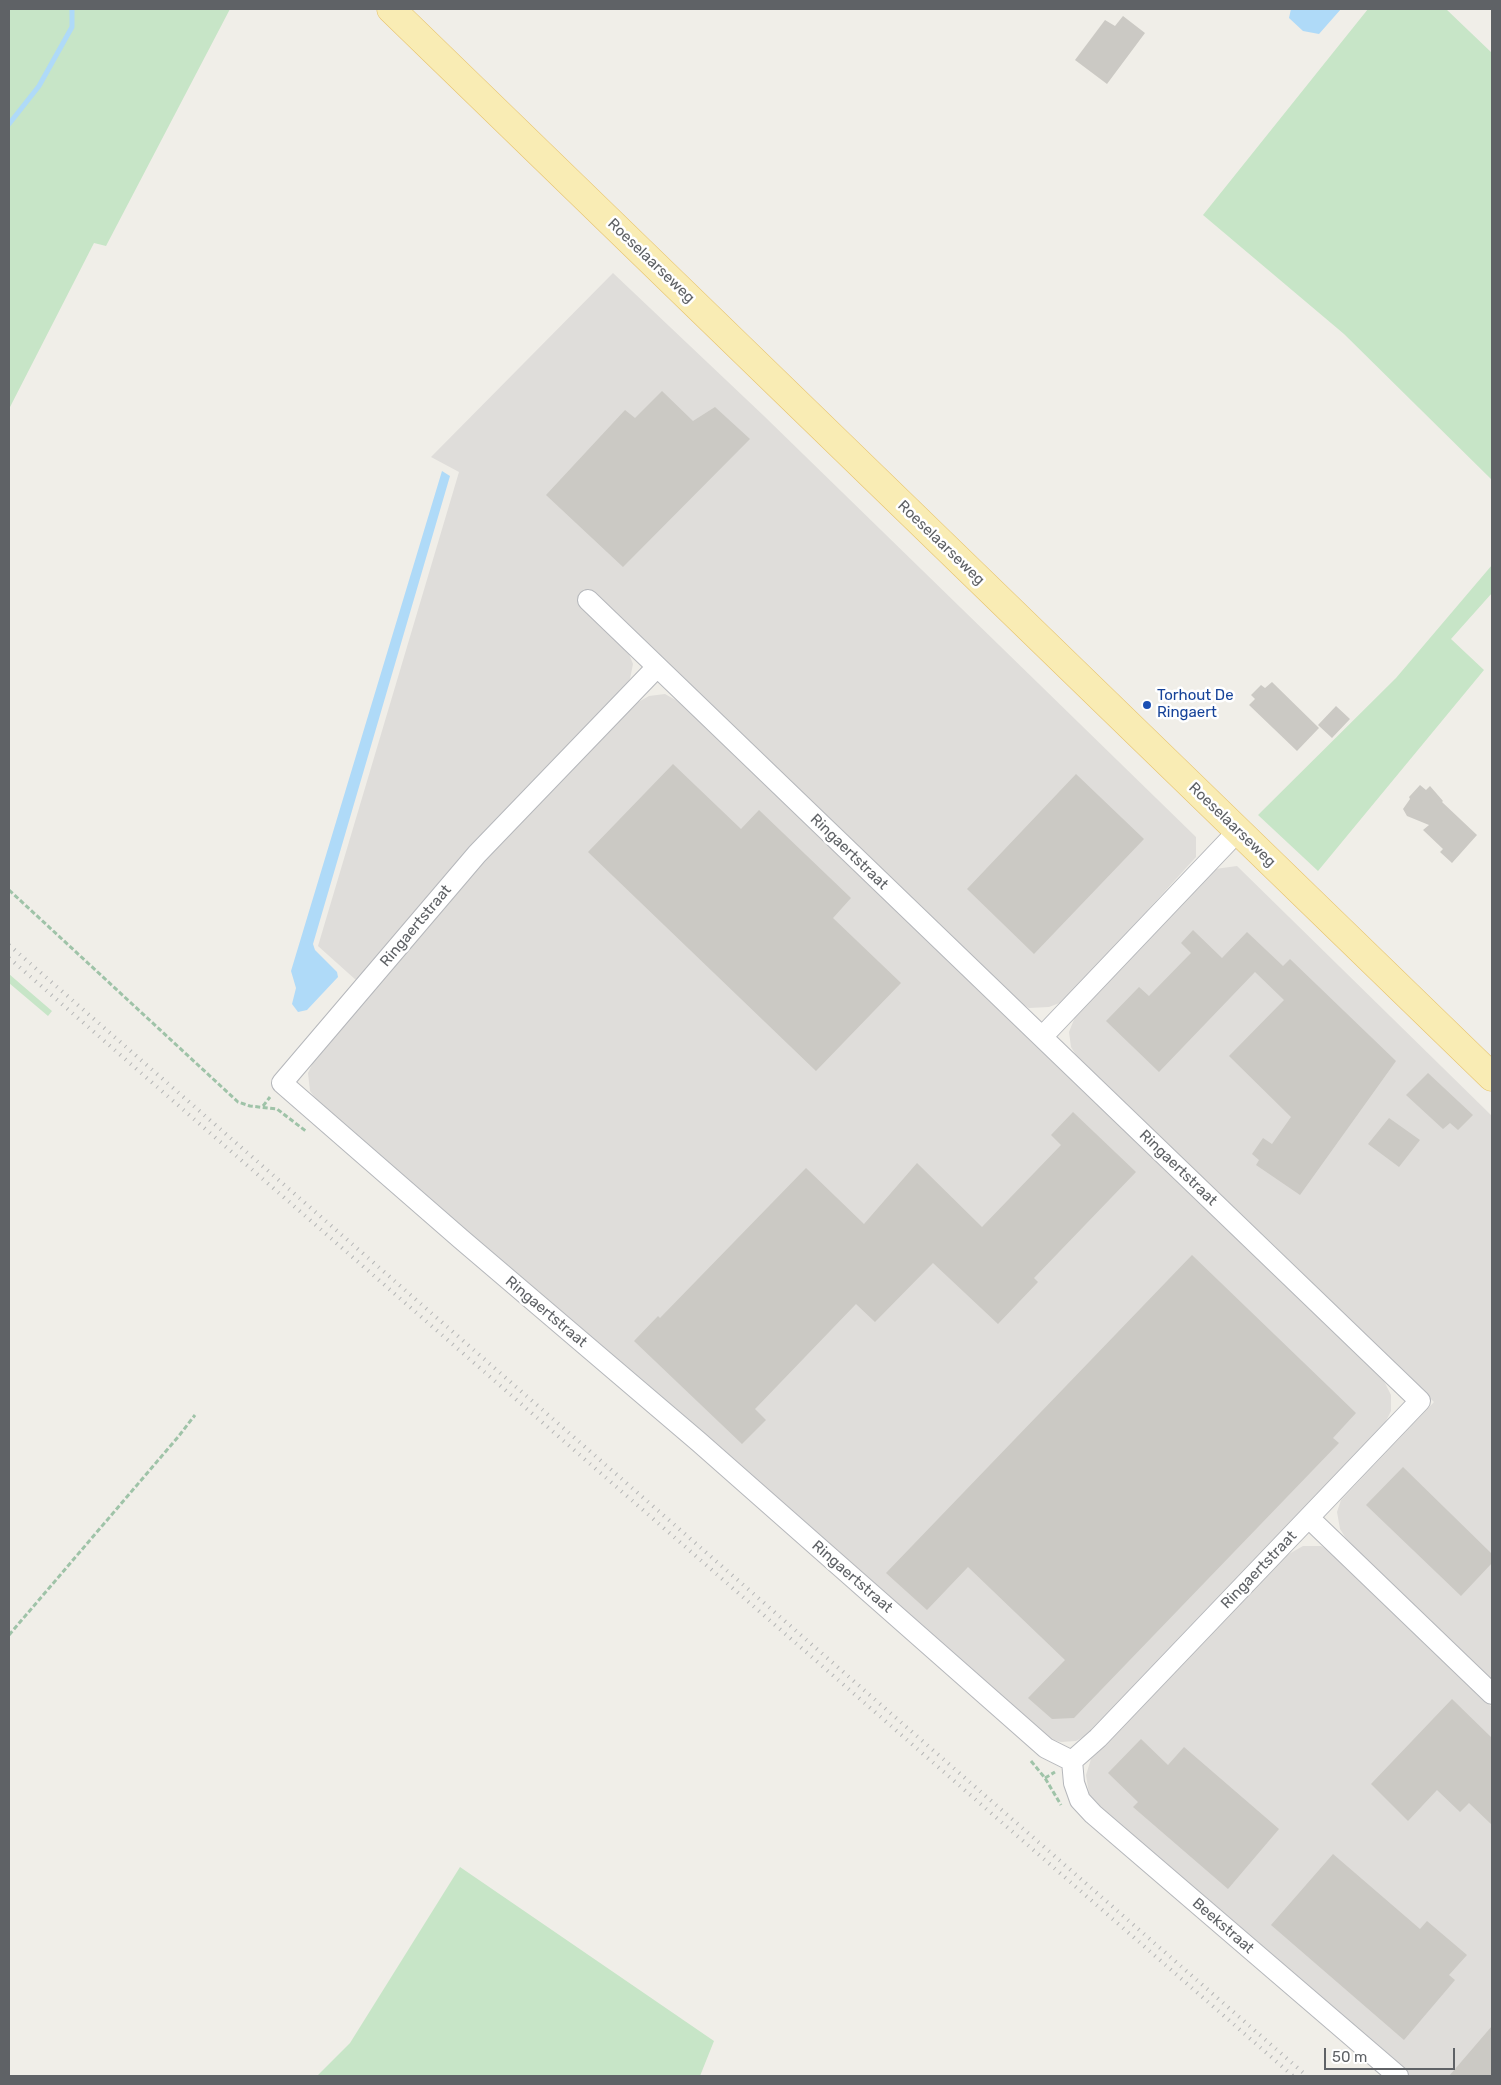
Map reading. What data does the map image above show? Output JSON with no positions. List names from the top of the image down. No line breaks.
{"streets":{"main road":["Roeselaarseweg"],"street":["Ringaertstraat","Beekstraat"]},"crossings":[["Ringaertstraat","Beekstraat"]],"places":["Torhout De Ringaert"],"scale_bar":"50 m"}
